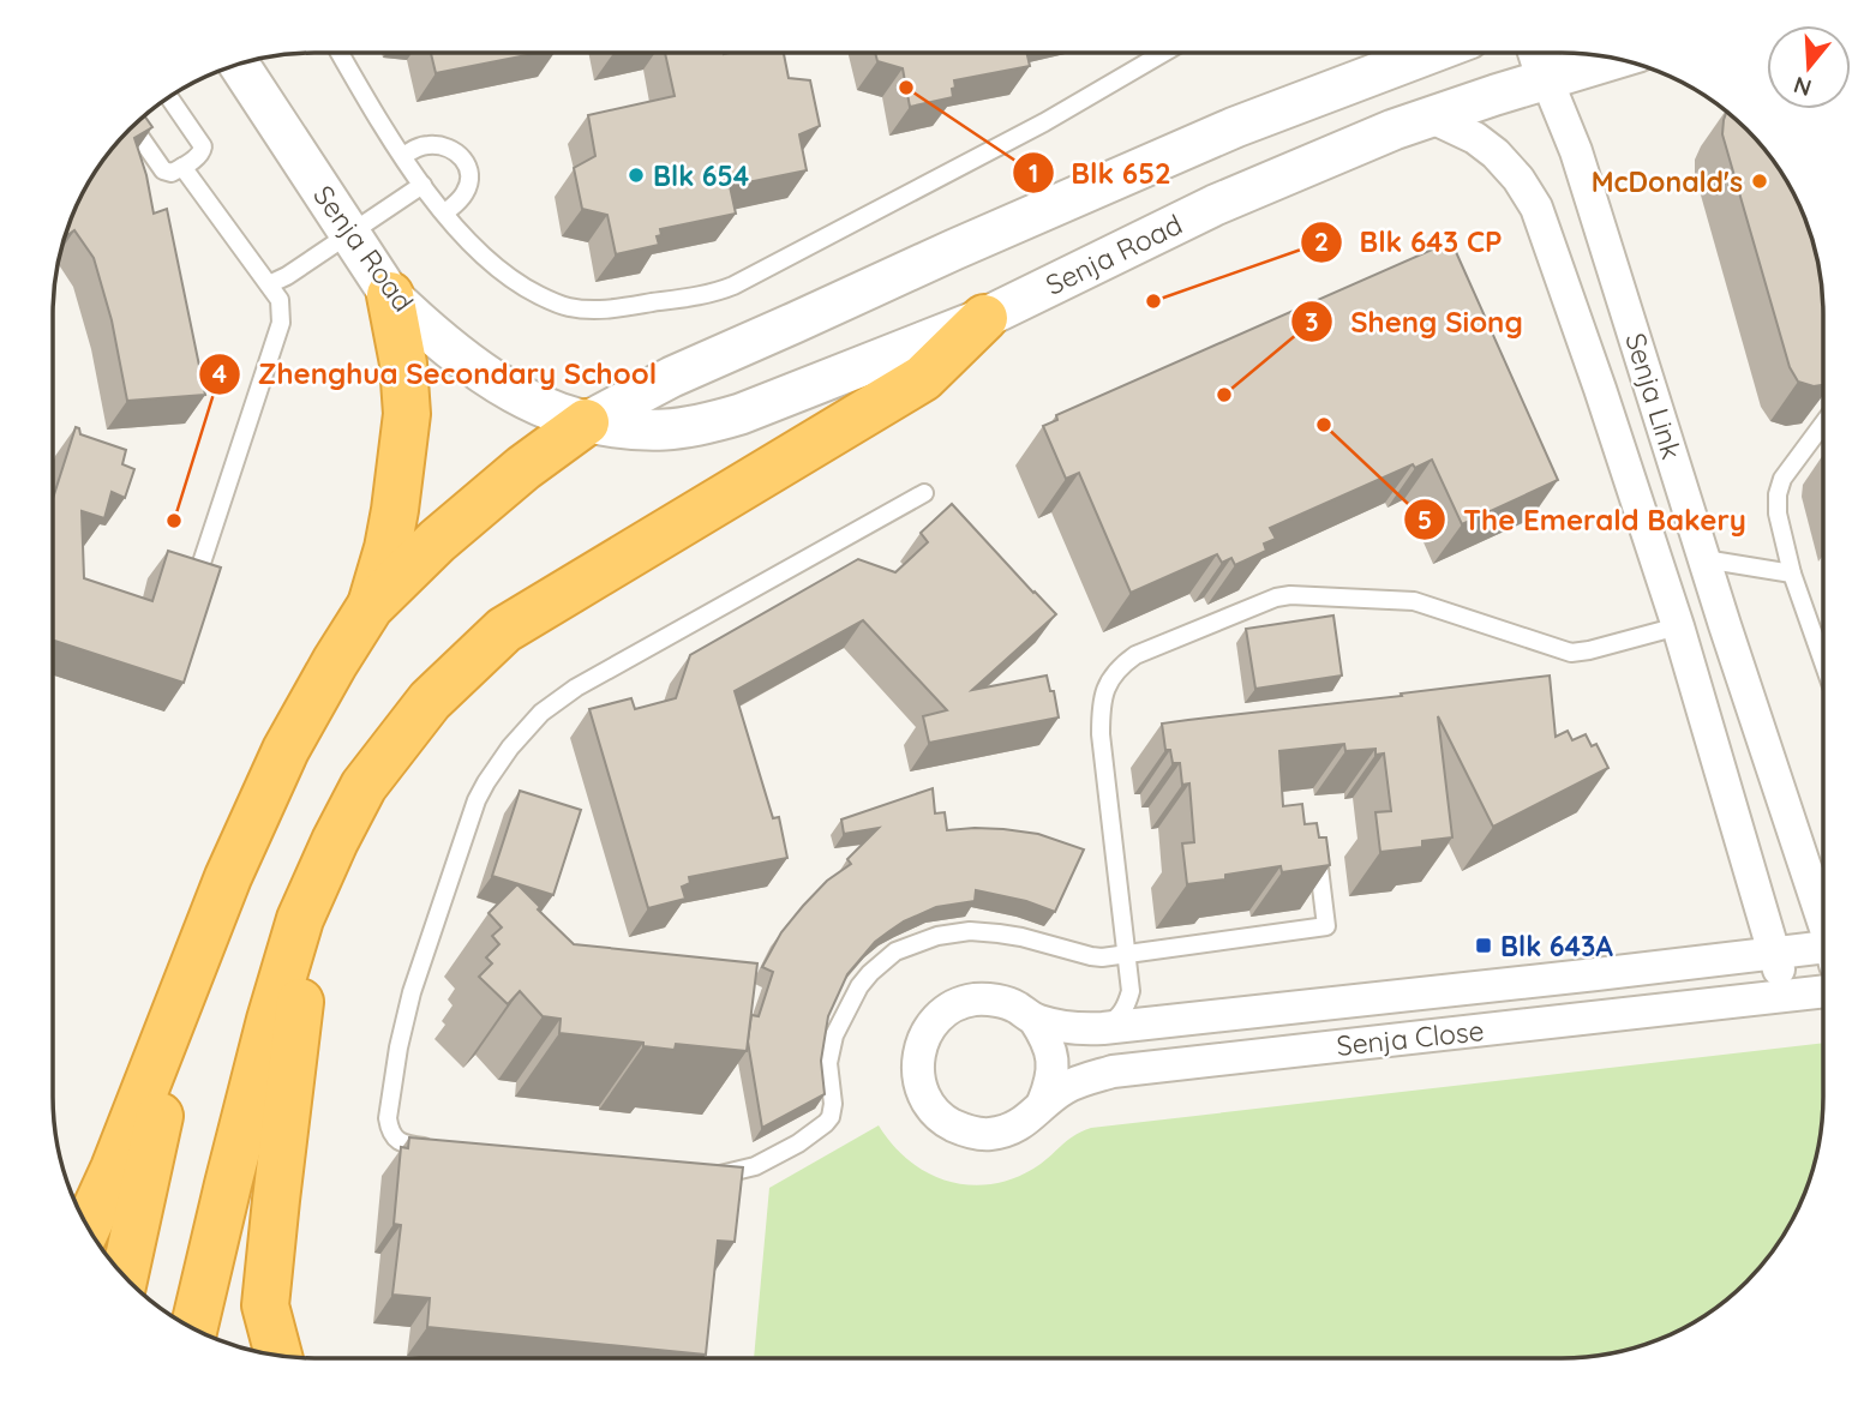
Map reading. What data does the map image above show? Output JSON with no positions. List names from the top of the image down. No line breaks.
{"streets":{"street":["Senja Road","Senja Link","Senja Close"]},"crossings":[["Senja Road","Senja Link"],["Senja Link","Senja Close"]],"places":{"other":["Blk 652","Blk 654","McDonald's","Blk 643 CP","Sheng Siong","The Emerald Bakery","Zhenghua Secondary School"],"transit":["Blk 643A"]},"north":"bottom"}
